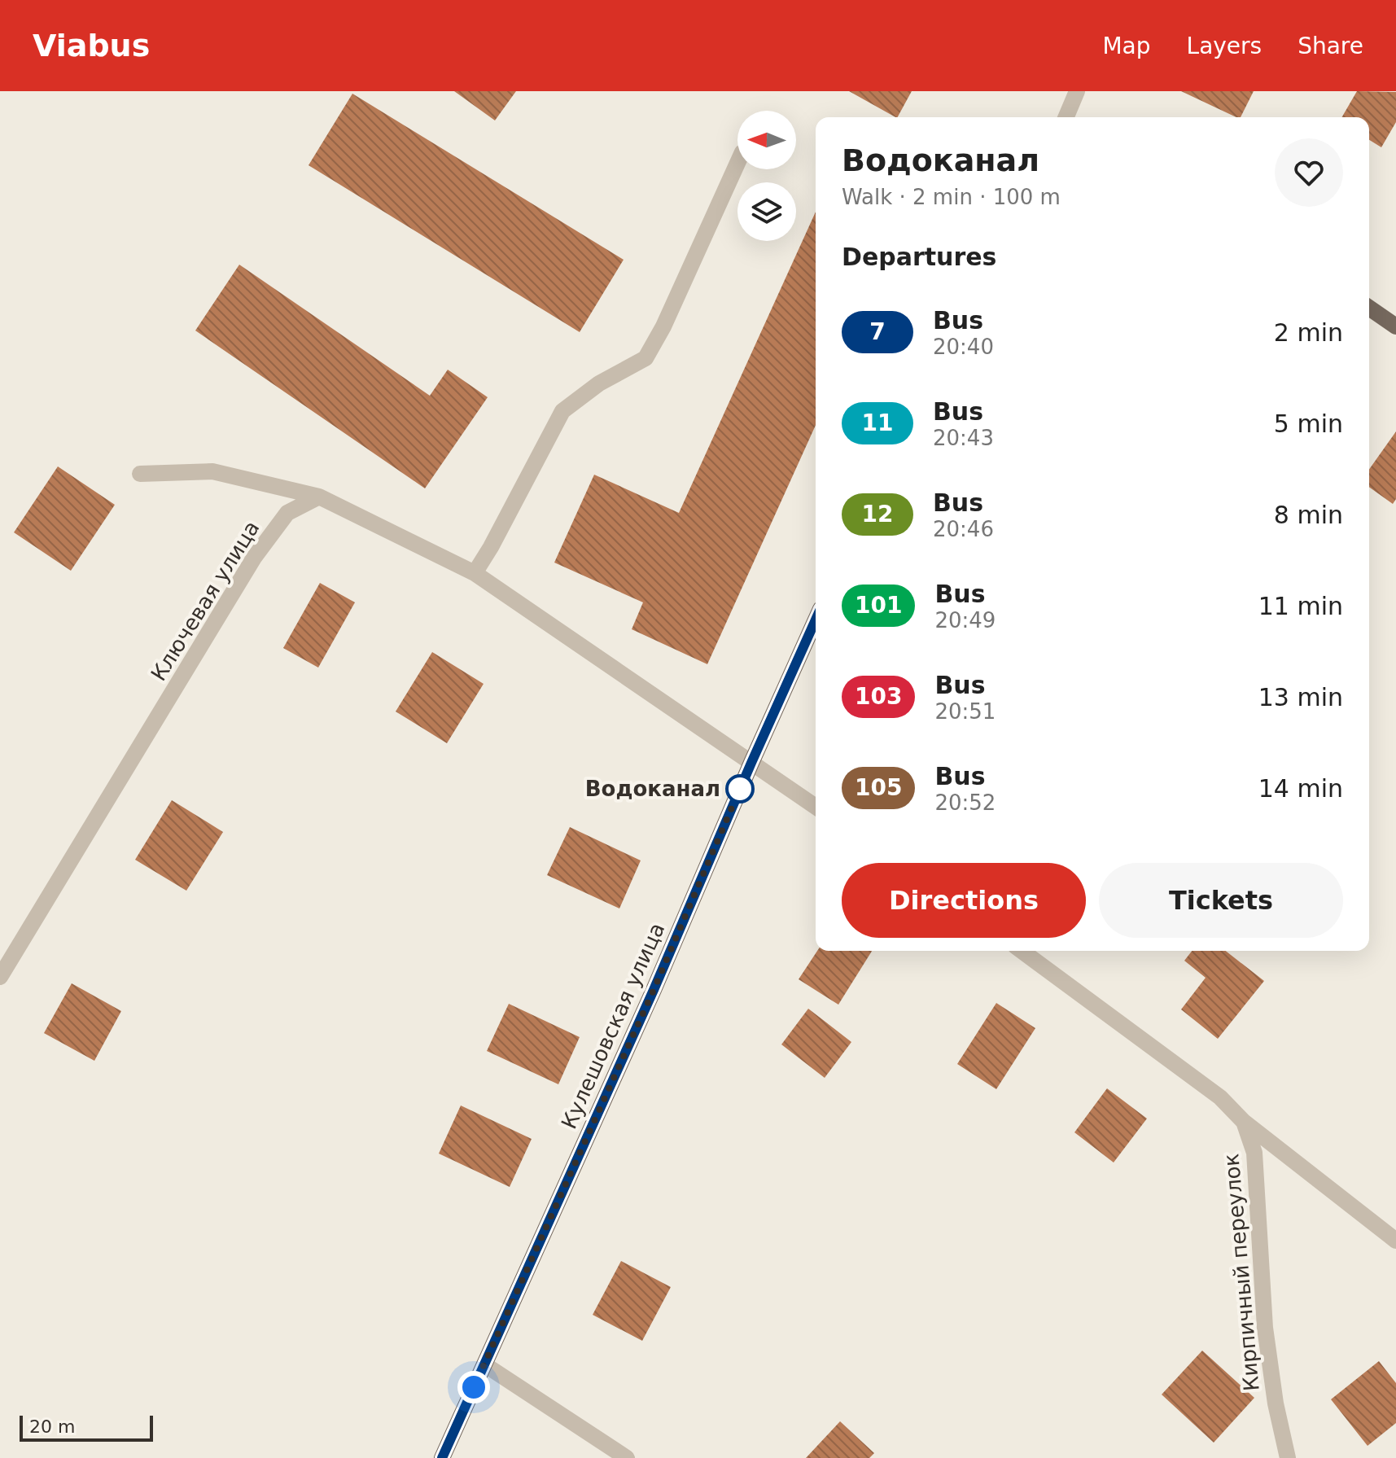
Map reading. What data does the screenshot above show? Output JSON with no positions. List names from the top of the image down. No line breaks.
{"streets":{"main road":["Кулешовская улица"],"street":["Ключевая улица","Кирпичный переулок"]},"places":["Водоканал"],"lines":["bus line 7"],"scale_bar":"20 m","north":"left","page":{"header":"Viabus","nav":["Map","Layers","Share"],"heading":[["Водоканал","Walk · 2 min · 100 m"],"Departures"],"list":[{"mark":"7","name":"Bus","note":"20:40","value":"2 min"},{"mark":"11","name":"Bus","note":"20:43","value":"5 min"},{"mark":"12","name":"Bus","note":"20:46","value":"8 min"},{"mark":"101","name":"Bus","note":"20:49","value":"11 min"},{"mark":"103","name":"Bus","note":"20:51","value":"13 min"},{"mark":"105","name":"Bus","note":"20:52","value":"14 min"}],"buttons":["Directions","Tickets"],"scale":"20 m"}}
